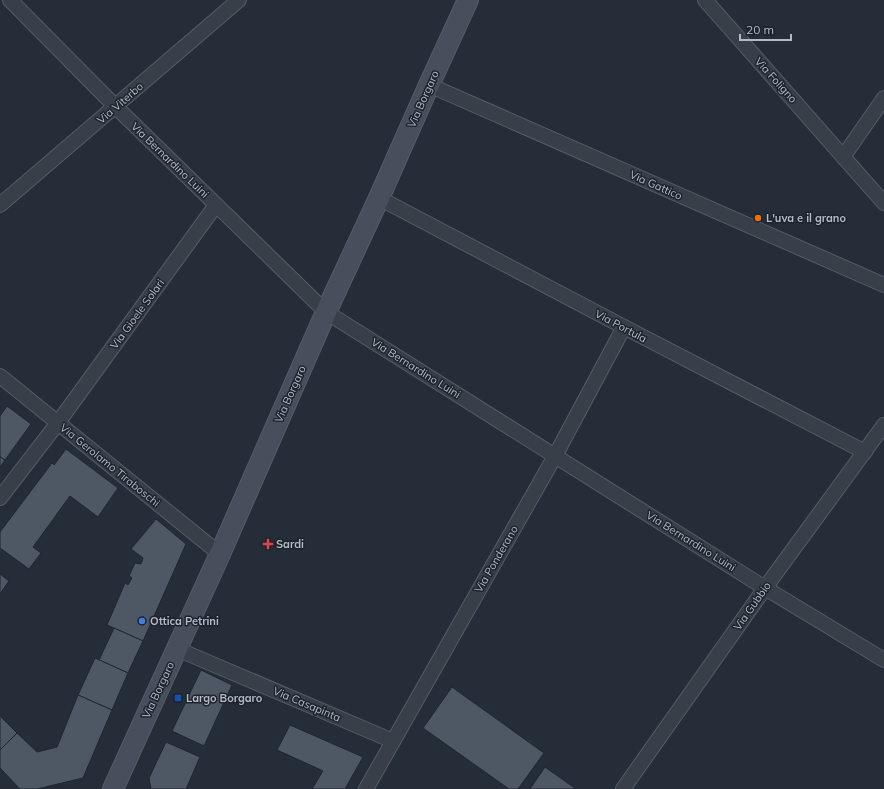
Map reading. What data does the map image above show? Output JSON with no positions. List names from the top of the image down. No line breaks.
{"streets":{"street":["Via Foligno","Via Borgaro","Via Viterbo","Via Bernardino Luini","Via Gattico","Via Gioele Solari","Via Portula","Via Gerolamo Tiraboschi","Via Ponderano","Via Gubbio","Via Casapinta"]},"crossings":[["Via Borgaro","Via Bernardino Luini"],["Via Borgaro","Via Gattico"],["Via Borgaro","Via Portula"],["Via Borgaro","Via Gerolamo Tiraboschi"],["Via Borgaro","Via Casapinta"],["Via Viterbo","Via Bernardino Luini"],["Via Bernardino Luini","Via Gioele Solari"],["Via Bernardino Luini","Via Ponderano"],["Via Bernardino Luini","Via Gubbio"],["Via Gioele Solari","Via Gerolamo Tiraboschi"],["Via Portula","Via Ponderano"],["Via Portula","Via Gubbio"],["Via Ponderano","Via Casapinta"]],"places":{"other":["L'uva e il grano","Ottica Petrini"],"health":["Sardi"],"transit":["Largo Borgaro"]},"scale_bar":"20 m"}
